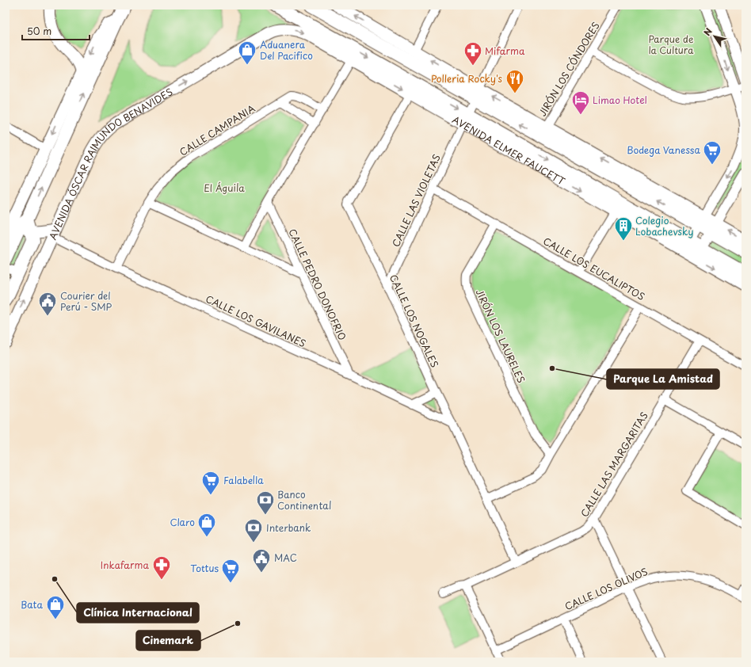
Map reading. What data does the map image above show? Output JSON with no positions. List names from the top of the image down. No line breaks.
{"streets":{"main road":["AVENIDA ELMER FAUCETT","AVENIDA ÓSCAR RAIMUNDO BENAVIDES"],"street":["JIRÓN LOS CÓNDORES","CALLE CAMPANIA","CALLE LAS VIOLETAS","CALLE LOS EUCALIPTOS","CALLE PEDRO DONOFRIO","CALLE LOS GAVILANES","CALLE LOS NOGALES","JIRÓN LOS LAURELES","CALLE LAS MARGARITAS","CALLE LOS OLIVOS"]},"crossings":[["CALLE CAMPANIA","CALLE LOS GAVILANES"],["AVENIDA ELMER FAUCETT","AVENIDA ÓSCAR RAIMUNDO BENAVIDES"],["AVENIDA ELMER FAUCETT","CALLE LAS VIOLETAS"],["AVENIDA ELMER FAUCETT","CALLE LOS NOGALES"],["AVENIDA ÓSCAR RAIMUNDO BENAVIDES","CALLE LOS GAVILANES"],["CALLE LAS VIOLETAS","CALLE LOS EUCALIPTOS"],["CALLE LAS VIOLETAS","CALLE LOS NOGALES"],["CALLE LOS EUCALIPTOS","JIRÓN LOS LAURELES"],["CALLE LOS EUCALIPTOS","CALLE LAS MARGARITAS"],["CALLE PEDRO DONOFRIO","CALLE LOS GAVILANES"],["CALLE LOS GAVILANES","CALLE LOS NOGALES"],["CALLE LOS NOGALES","CALLE LAS MARGARITAS"]],"parks":["Parque de la Cultura","El Águila"],"places":{"shop":["Aduanera Del Pacifico","Claro","Bata"],"pharmacy":["Mifarma","Inkafarma"],"restaurant":["Polleria Rocky's"],"hotel":["Limao Hotel"],"supermarket":["Bodega Vanessa","Falabella","Tottus"],"building":["Colegio Lobachevsky"],"public building":["Courier del Perú - SMP","MAC"],"other":["Parque La Amistad","Clínica Internacional","Cinemark"],"bank":["Banco Continental","Interbank"]},"scale_bar":"50 m","north":"top left"}
